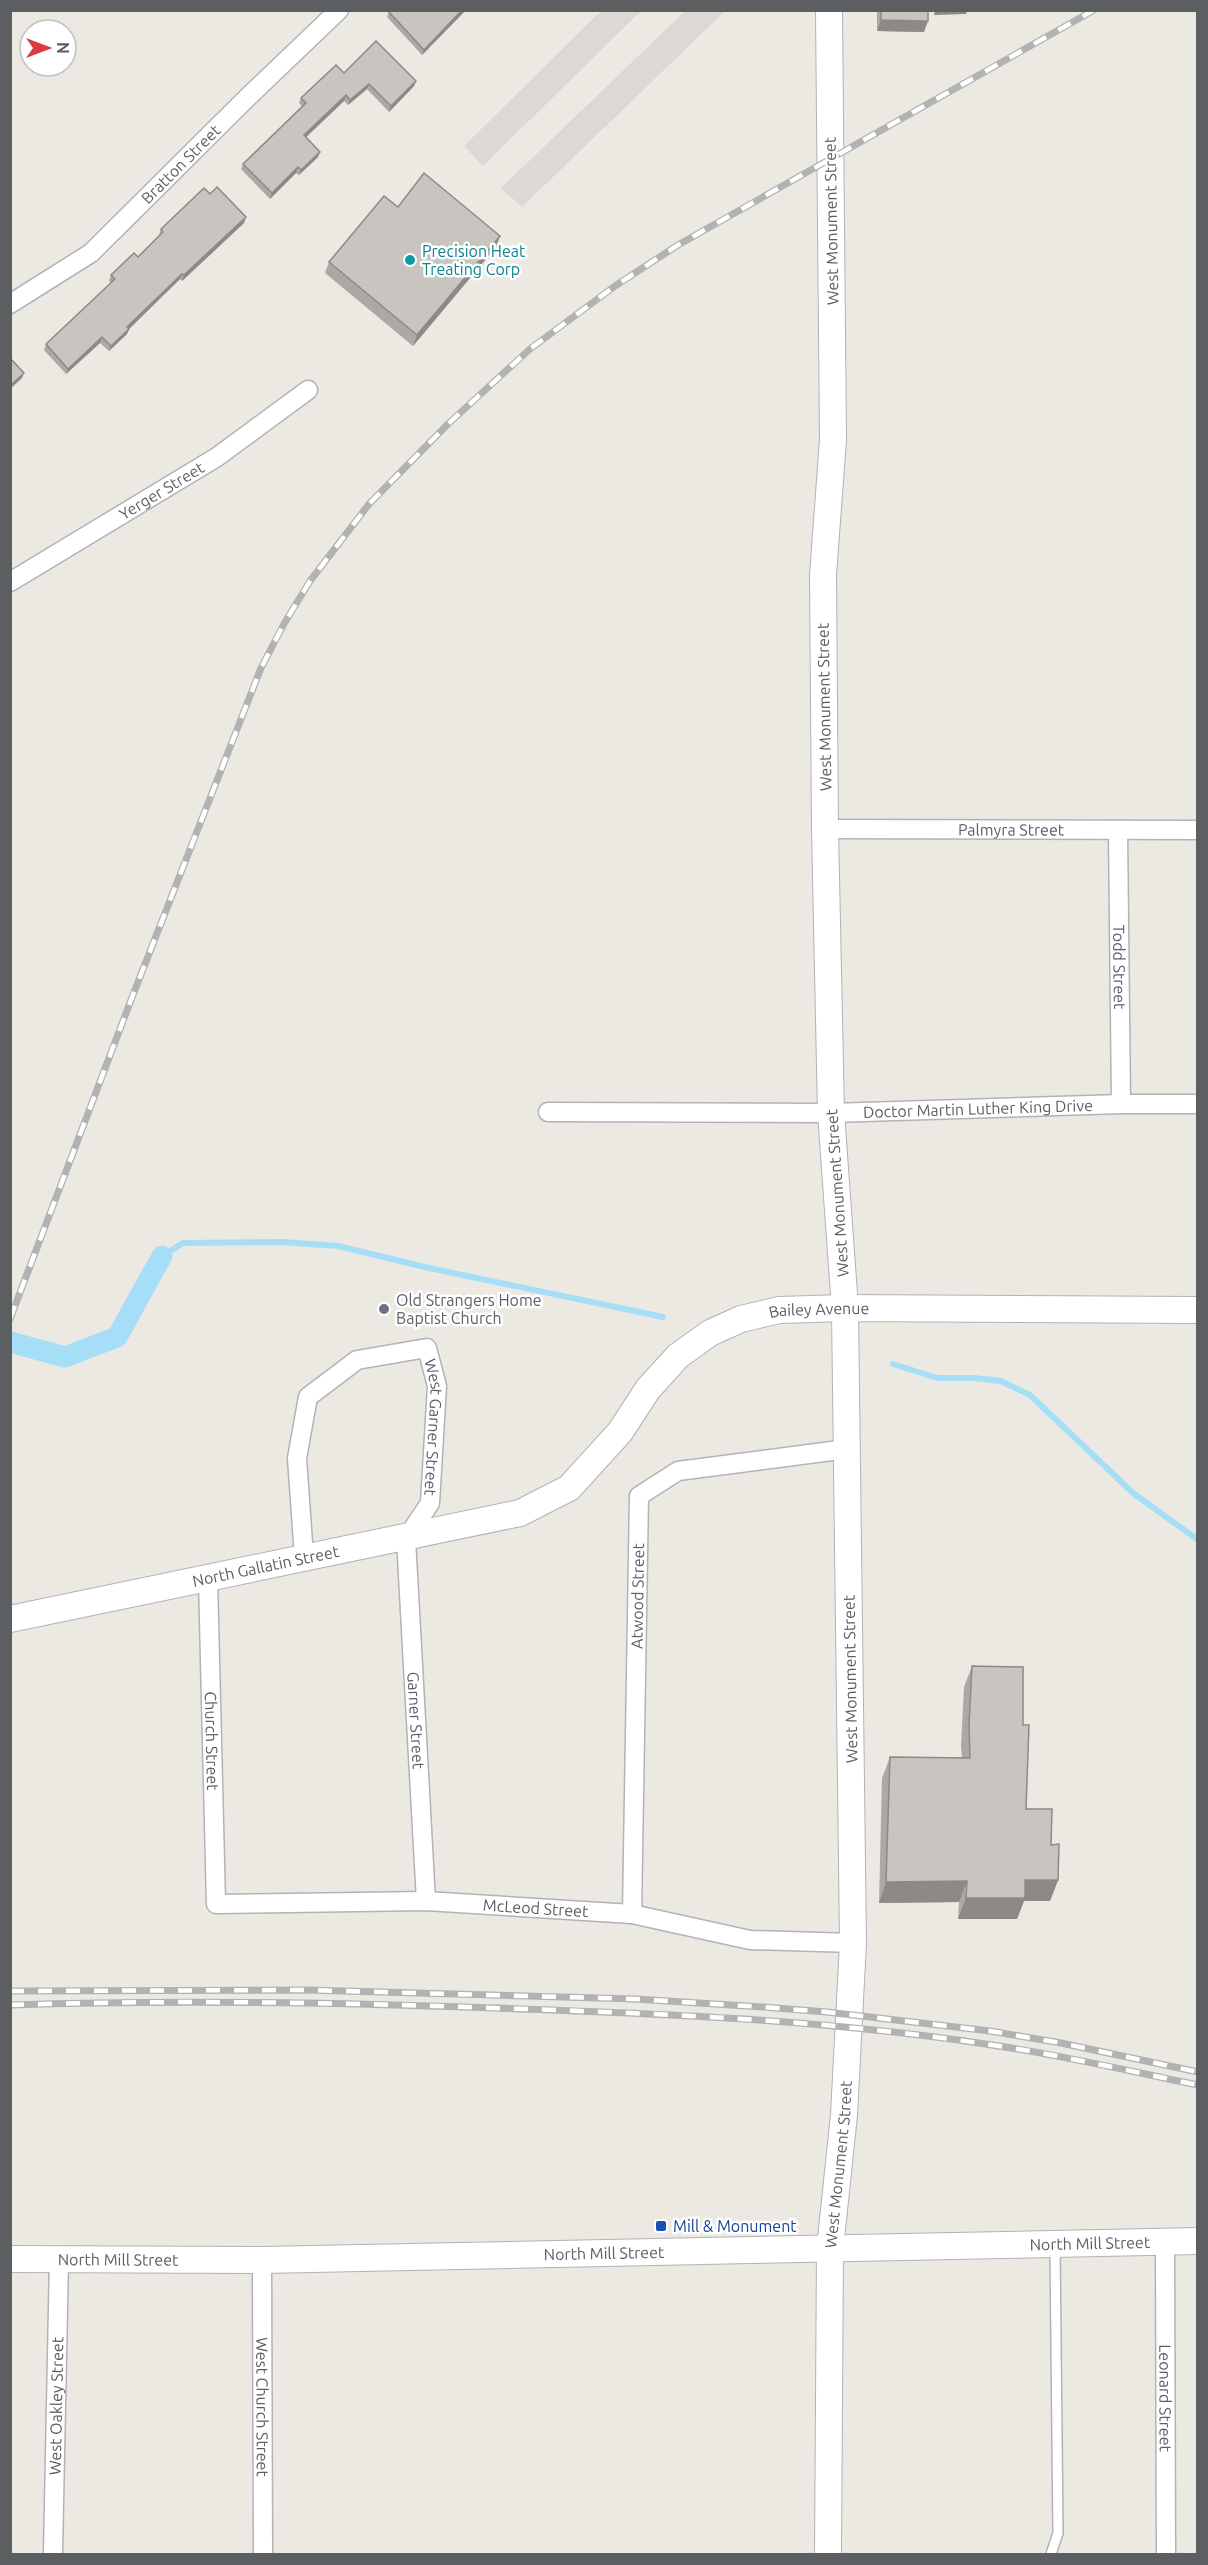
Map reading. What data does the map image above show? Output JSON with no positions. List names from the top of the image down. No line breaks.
{"streets":{"street":["Bratton Street","West Monument Street","Yerger Street","Palmyra Street","Todd Street","Doctor Martin Luther King Drive","Bailey Avenue","West Garner Street","North Gallatin Street","Atwood Street","Garner Street","Church Street","McLeod Street","North Mill Street","Leonard Street","West Oakley Street","West Church Street"]},"crossings":[["West Monument Street","Palmyra Street"],["West Monument Street","Doctor Martin Luther King Drive"],["West Monument Street","Bailey Avenue"],["West Monument Street","Atwood Street"],["West Monument Street","McLeod Street"],["West Monument Street","North Mill Street"],["Palmyra Street","Todd Street"],["Todd Street","Doctor Martin Luther King Drive"],["Bailey Avenue","North Gallatin Street"],["West Garner Street","North Gallatin Street"],["West Garner Street","Garner Street"],["North Gallatin Street","Garner Street"],["North Gallatin Street","Church Street"],["Atwood Street","McLeod Street"],["Garner Street","McLeod Street"],["Church Street","McLeod Street"],["North Mill Street","Leonard Street"],["North Mill Street","West Oakley Street"],["North Mill Street","West Church Street"]],"places":{"other":["Precision Heat Treating Corp","Old Strangers Home Baptist Church"],"transit":["Mill & Monument"]},"north":"right"}
